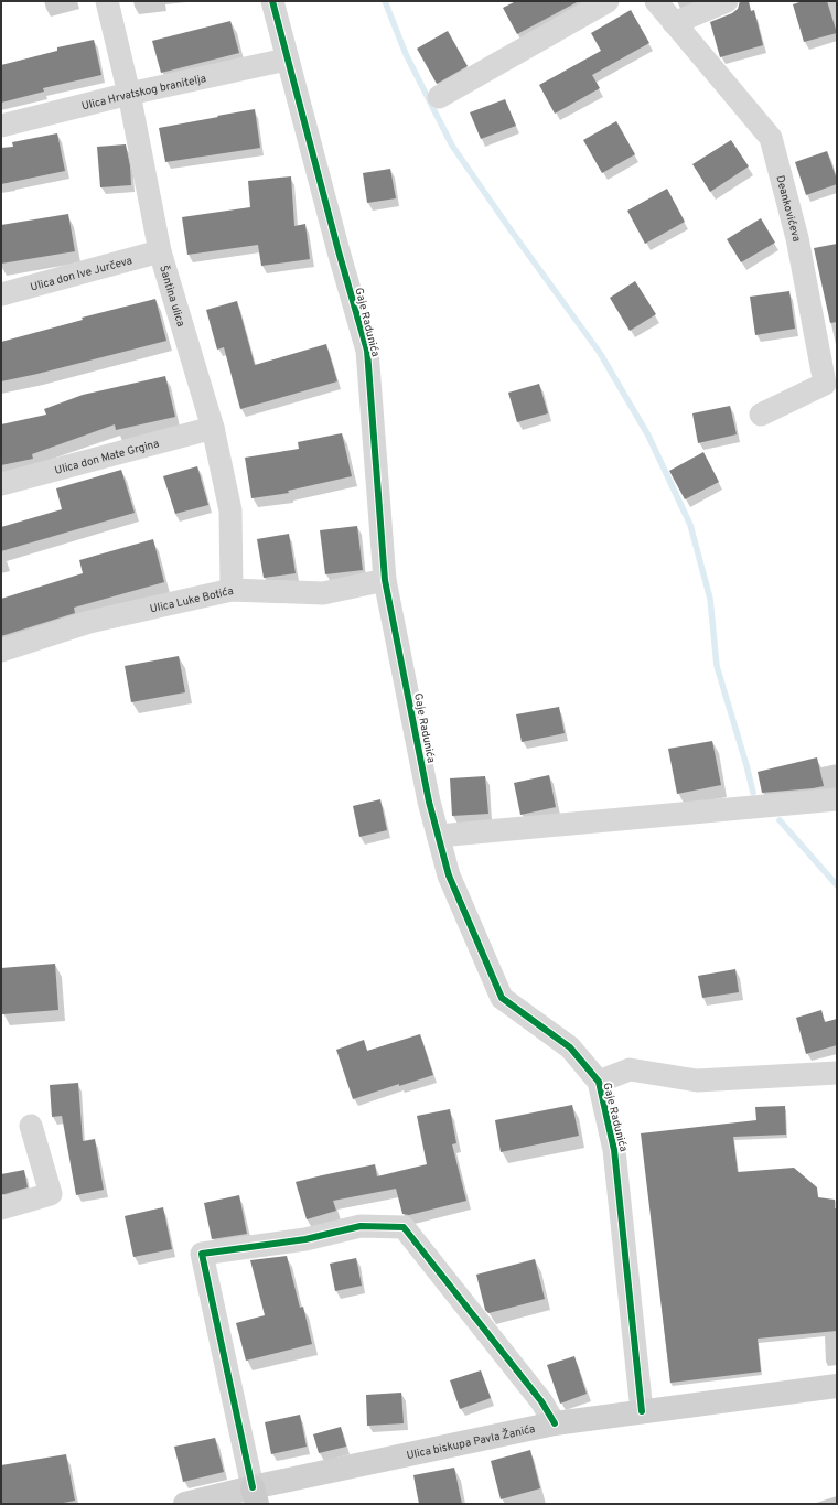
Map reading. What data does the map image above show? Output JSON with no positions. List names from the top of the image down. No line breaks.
{"streets":{"street":["Ulica Hrvatskog branitelja","Deankovićeva","Ulica don Ive Jurčeva","Šantina ulica","Gaje Radunića","Ulica don Mate Grgina","Ulica Luke Botića","Ulica biskupa Pavla Žanića"]},"crossings":[["Ulica Hrvatskog branitelja","Šantina ulica"],["Ulica Hrvatskog branitelja","Gaje Radunića"],["Ulica don Ive Jurčeva","Šantina ulica"],["Šantina ulica","Ulica don Mate Grgina"],["Šantina ulica","Ulica Luke Botića"],["Gaje Radunića","Ulica Luke Botića"],["Gaje Radunića","Ulica biskupa Pavla Žanića"]]}
